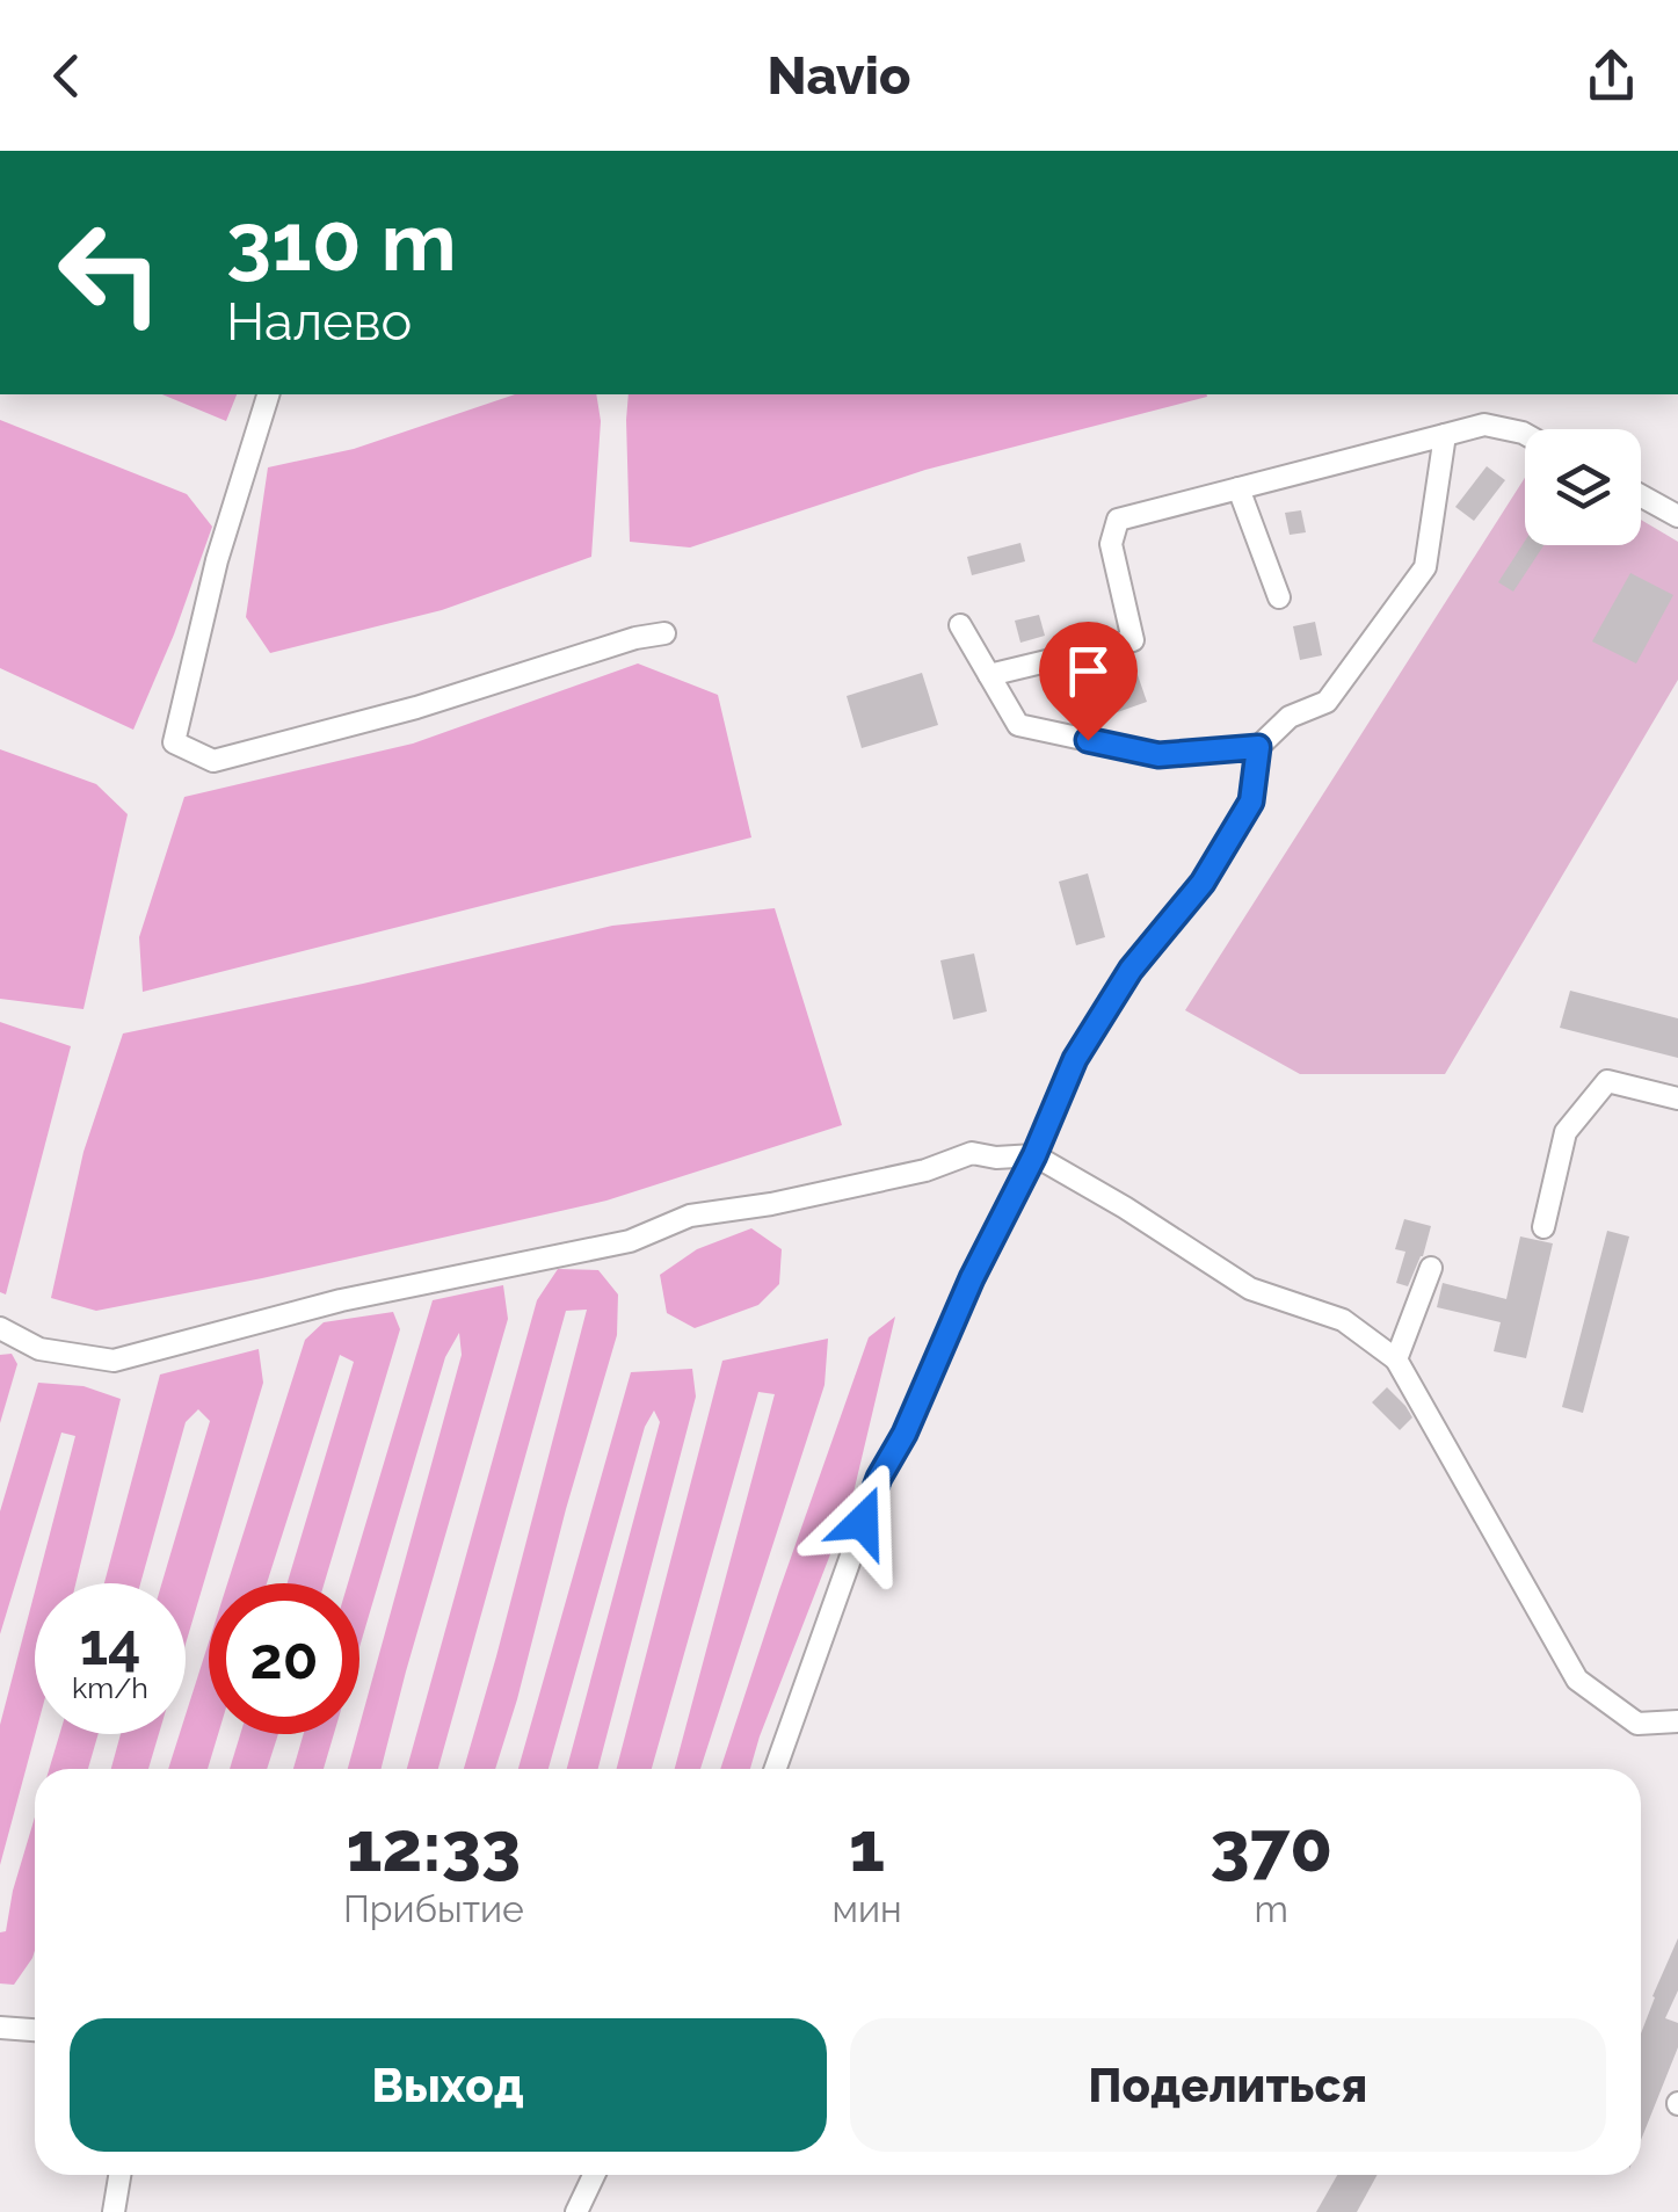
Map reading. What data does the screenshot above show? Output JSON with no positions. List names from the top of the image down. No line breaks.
{"page":{"header":"Navio","turn":["310 m","Налево"],"speed":"14 km/h","limit":"20","eta":["12:33","Прибытие","1","мин","370","m"],"buttons":["Выход","Поделиться"]}}
